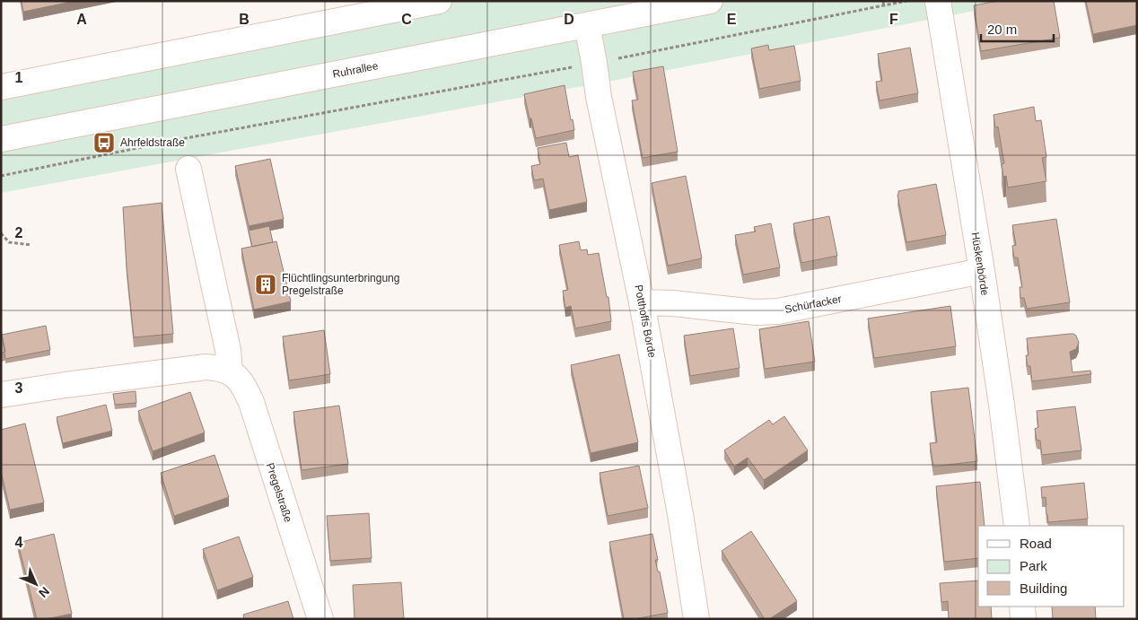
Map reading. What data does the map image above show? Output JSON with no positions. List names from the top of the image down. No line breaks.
{"streets":{"street":["Ruhrallee","Hüskenbörde","Schürfacker","Potthoffs Börde","Pregelstraße"]},"crossings":[["Ruhrallee","Potthoffs Börde"],["Hüskenbörde","Schürfacker"],["Schürfacker","Potthoffs Börde"]],"places":{"bus stop":["Ahrfeldstraße"],"building":["Flüchtlingsunterbringung Pregelstraße"]},"legend":["Road","Park","Building"],"scale_bar":"20 m","north":"bottom right","grid":{"columns":["A","B","C","D","E","F"],"rows":["1","2","3","4"]}}
